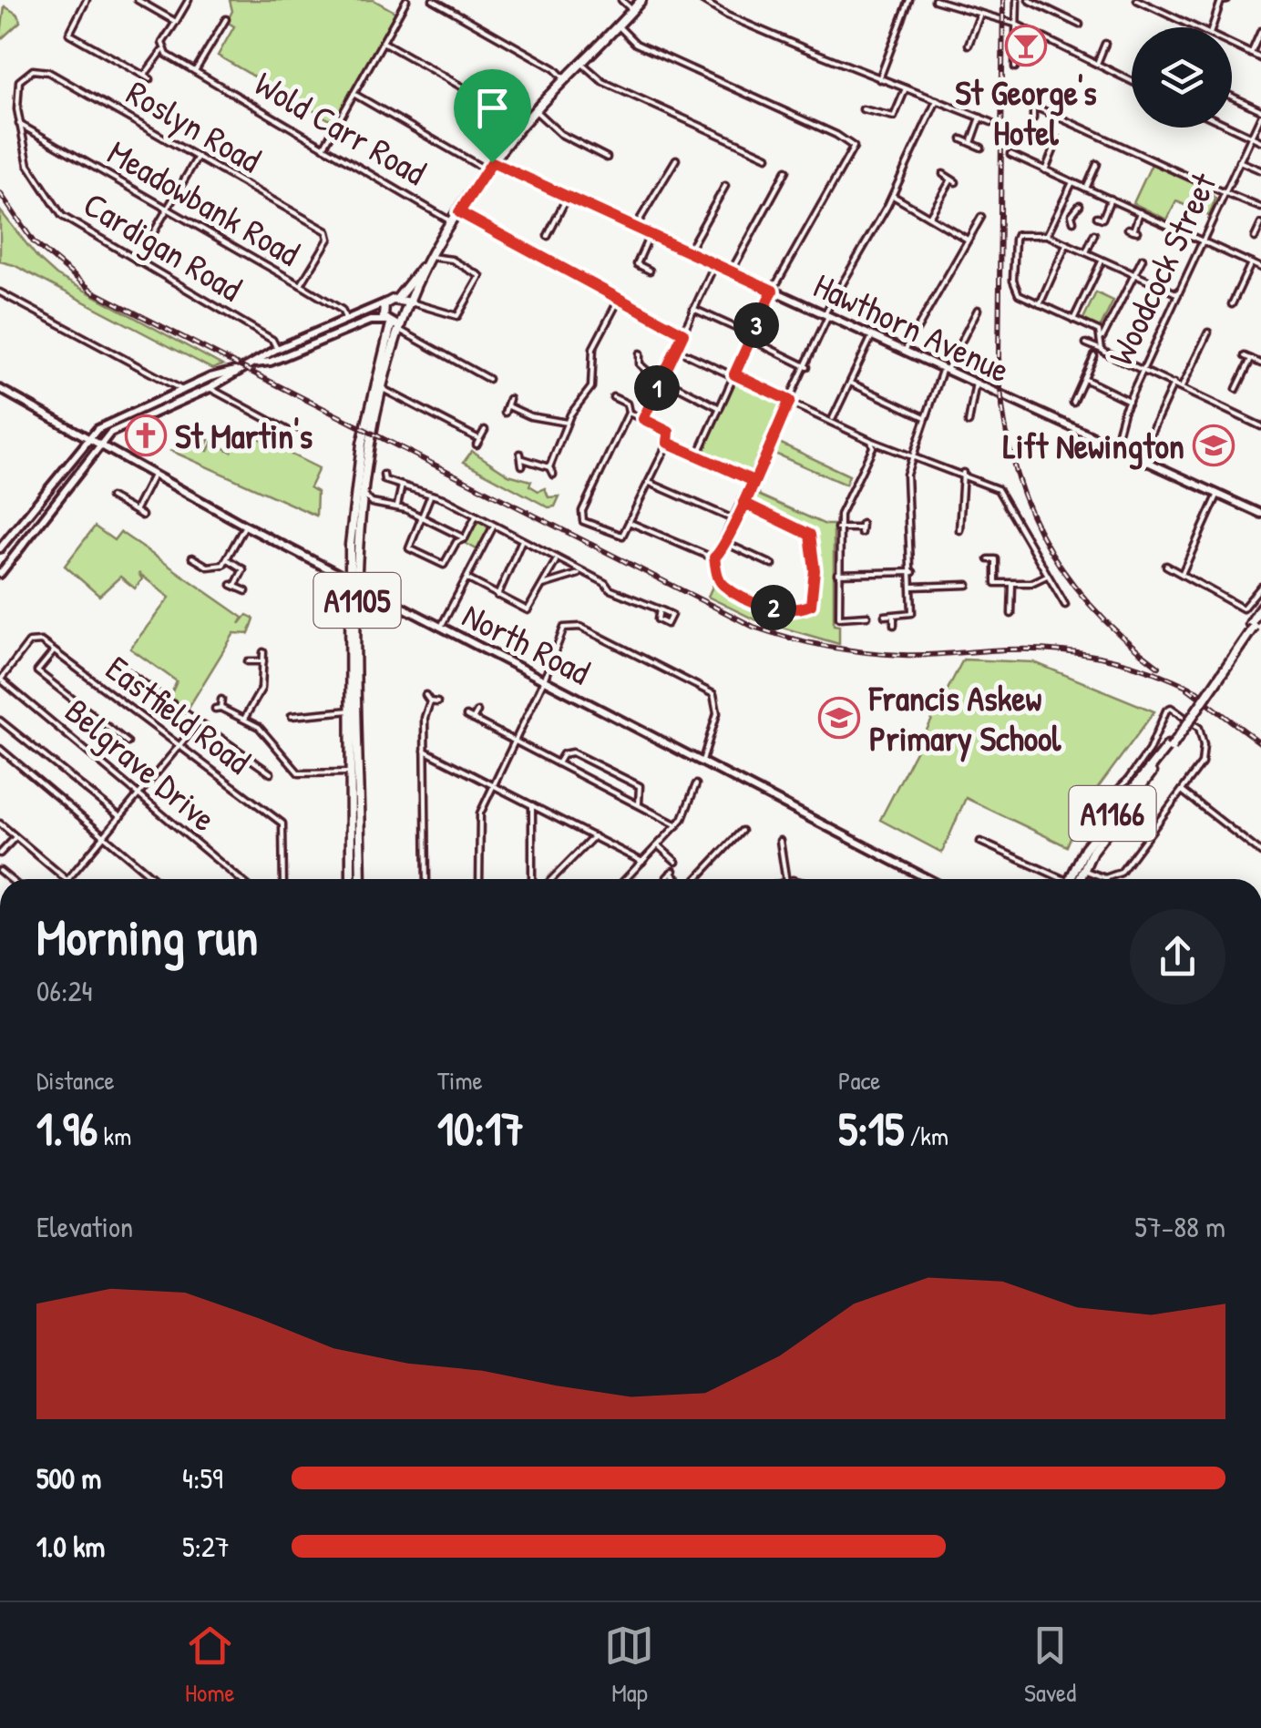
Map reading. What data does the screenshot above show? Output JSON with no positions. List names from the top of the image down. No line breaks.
{"streets":{"main road":["A1105","A1166"],"street":["Roslyn Road","Wold Carr Road","Meadowbank Road","Cardigan Road","Woodcock Street","Hawthorn Avenue","North Road","Eastfield Road","Belgrave Drive"]},"crossings":[["Roslyn Road","Meadowbank Road"],["Roslyn Road","Cardigan Road"],["Wold Carr Road","A1105"],["Meadowbank Road","Cardigan Road"],["Woodcock Street","Hawthorn Avenue"],["Hawthorn Avenue","A1105"],["A1105","North Road"]],"places":{"bar":["St George's Hotel"],"church":["St Martin's"],"school or university":["Lift Newington","Francis Askew Primary School"]},"page":{"pins":["3","1","2"],"heading":["Morning run","06:24"],"stats":[["Distance","1.96 km"],["Time","10:17"],["Pace","5:15 /km"]],"chart":["Elevation","57–88 m"],"list":[{"name":"500 m","note":"4:59"},{"name":"1.0 km","note":"5:27"}],"tabs":["Home","Map","Saved"]}}
